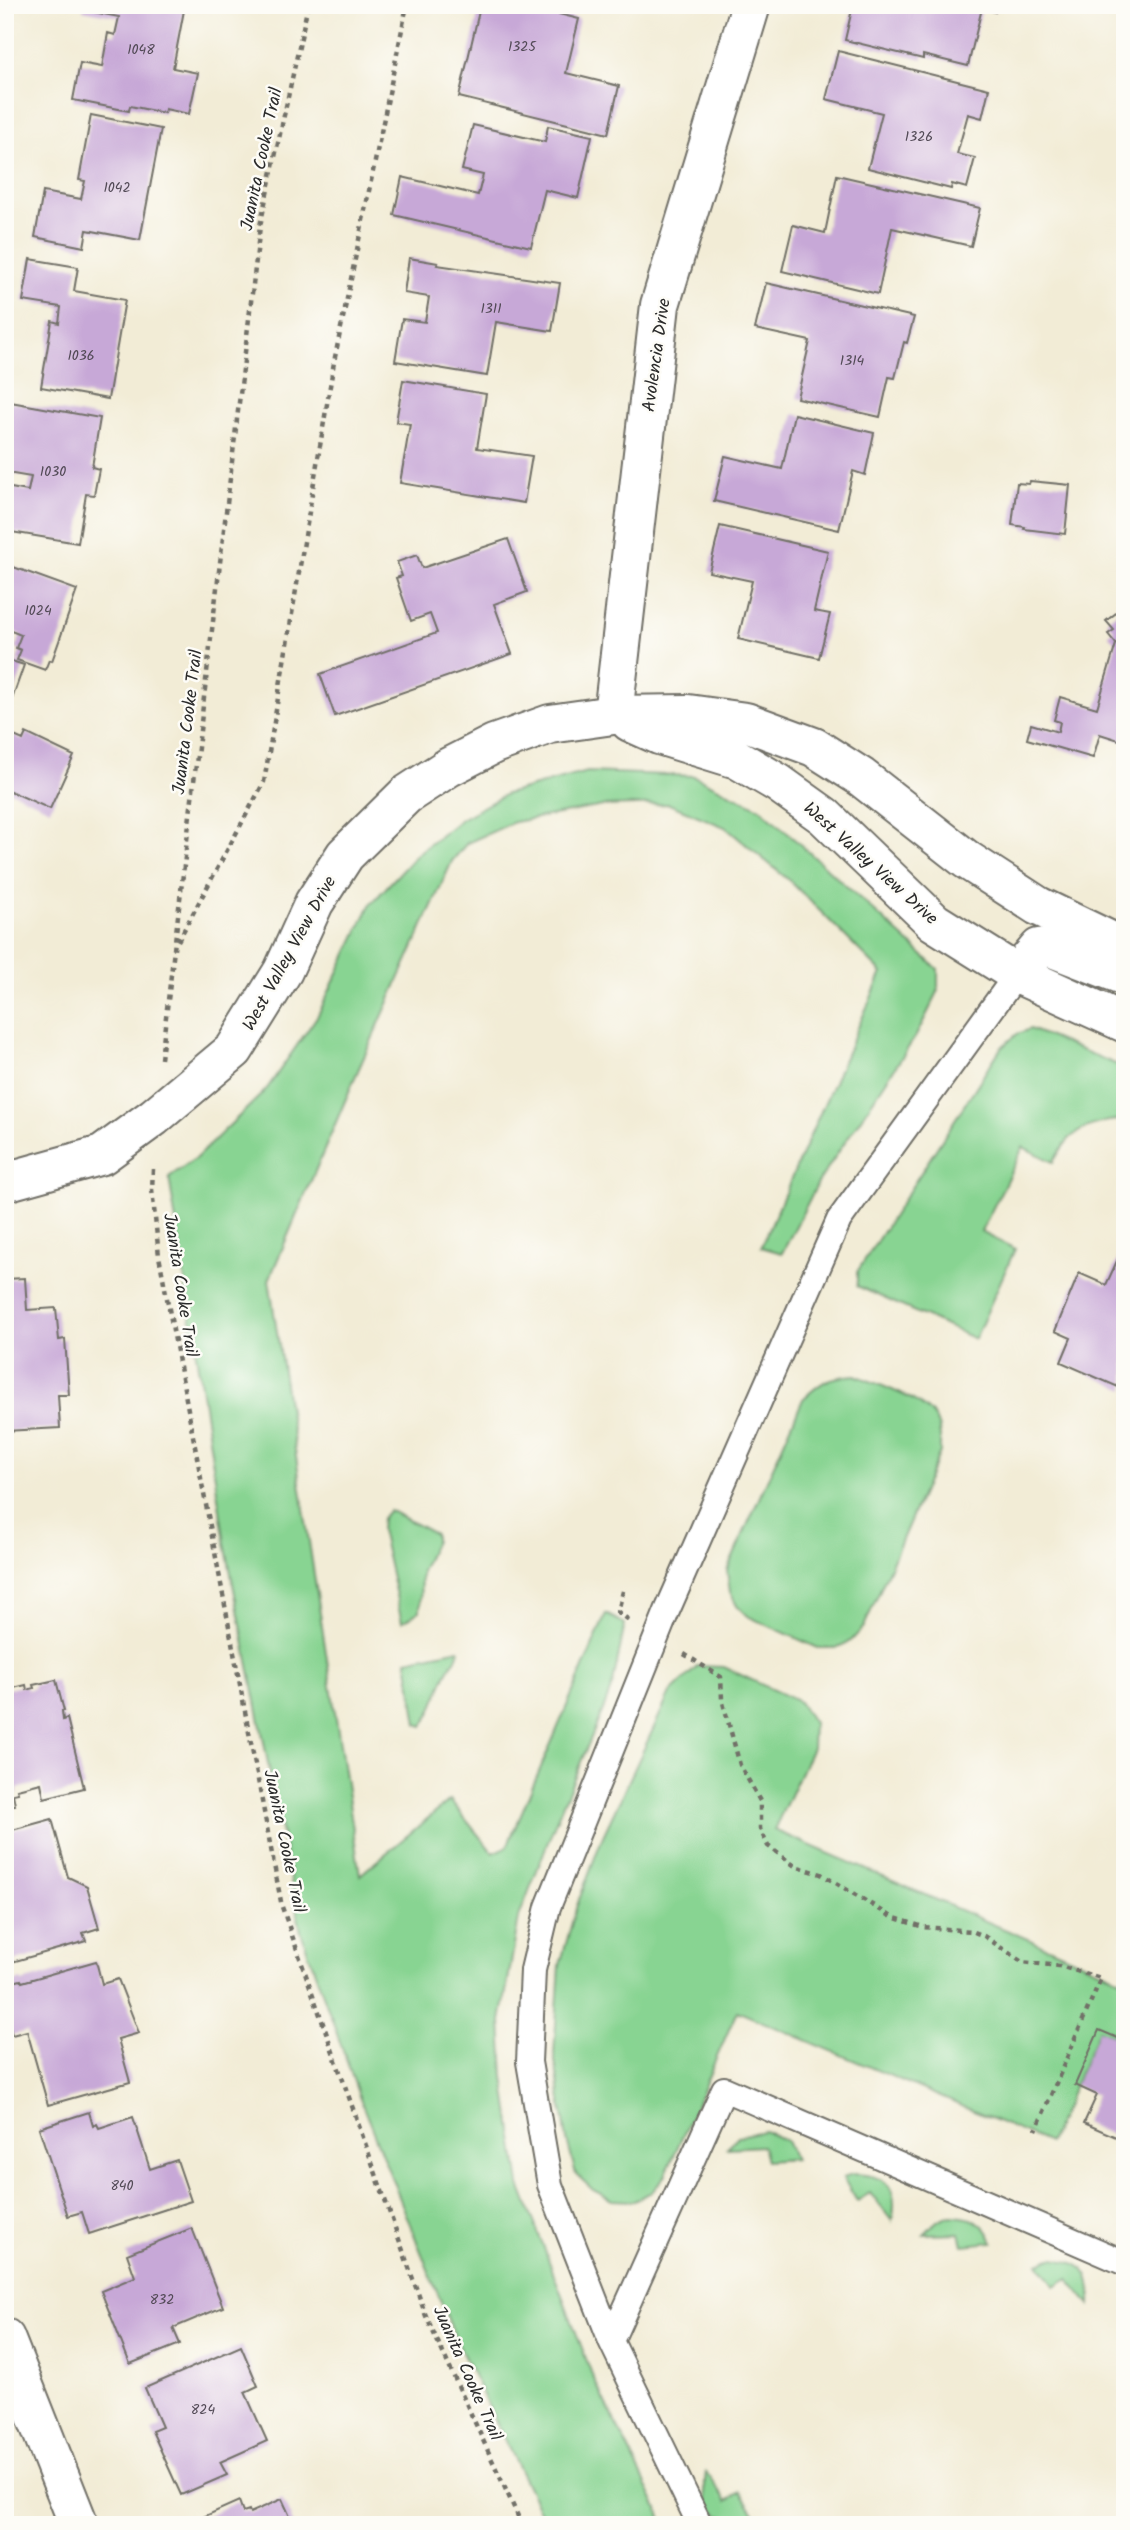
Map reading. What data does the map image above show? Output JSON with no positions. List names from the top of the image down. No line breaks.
{"streets":{"street":["Avolencia Drive","West Valley View Drive"],"path":["Juanita Cooke Trail"]},"crossings":[["Juanita Cooke Trail","West Valley View Drive"],["Avolencia Drive","West Valley View Drive"]],"house_numbers":["1325","1048","1326","1042","1311","1036","1314","1030","1024","840","832","824"]}
